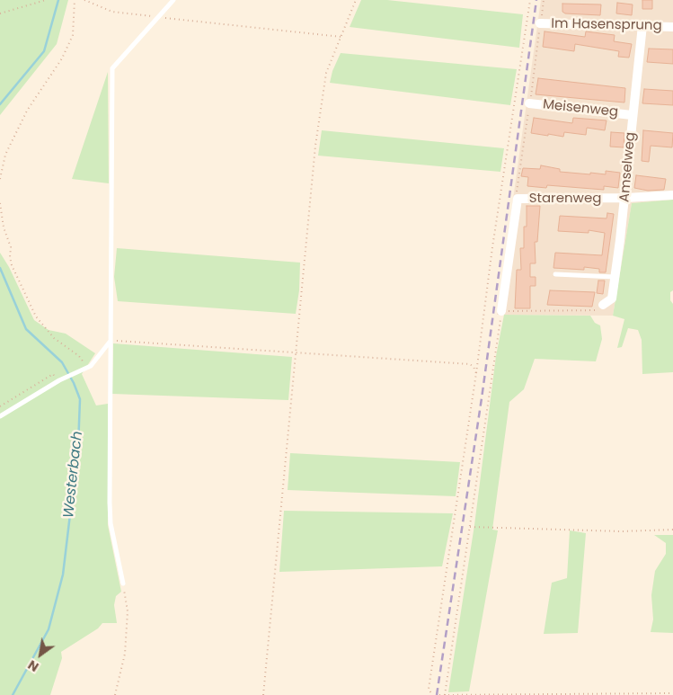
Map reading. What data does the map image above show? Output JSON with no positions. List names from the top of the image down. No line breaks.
{"streets":{"street":["Im Hasensprung","Meisenweg","Amselweg","Starenweg"]},"crossings":[["Im Hasensprung","Amselweg"],["Meisenweg","Amselweg"],["Amselweg","Starenweg"]],"water":["Westerbach"],"north":"bottom left"}
